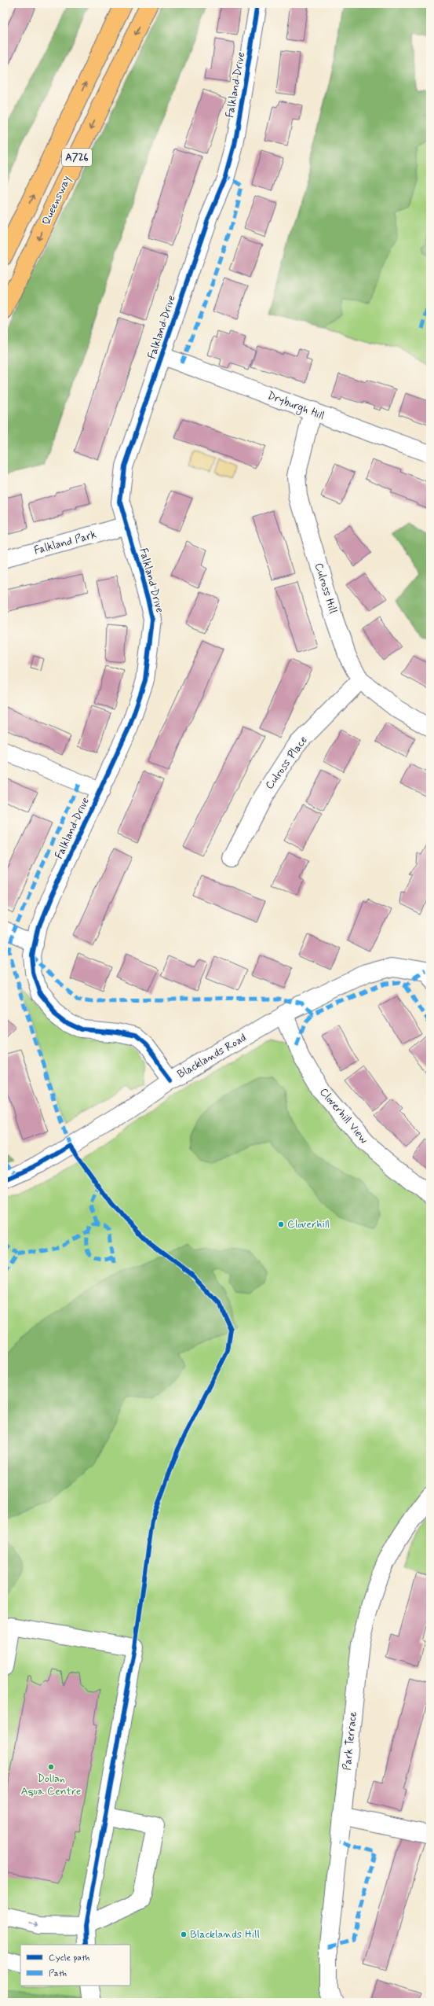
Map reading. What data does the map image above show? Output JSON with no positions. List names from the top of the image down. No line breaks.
{"streets":{"highway":["A726","Queensway"],"street":["Falkland Drive","Dryburgh Hill","Falkland Park","Culross Hill","Culross Place","Blacklands Road","Cloverhill View","Park Terrace"]},"crossings":[["Falkland Drive","Dryburgh Hill"],["Falkland Drive","Falkland Park"],["Falkland Drive","Blacklands Road"],["Dryburgh Hill","Culross Hill"],["Culross Hill","Culross Place"],["Blacklands Road","Cloverhill View"]],"places":["Cloverhill","Dollan Aqua Centre","Blacklands Hill"],"legend":["Cycle path","Path"]}
